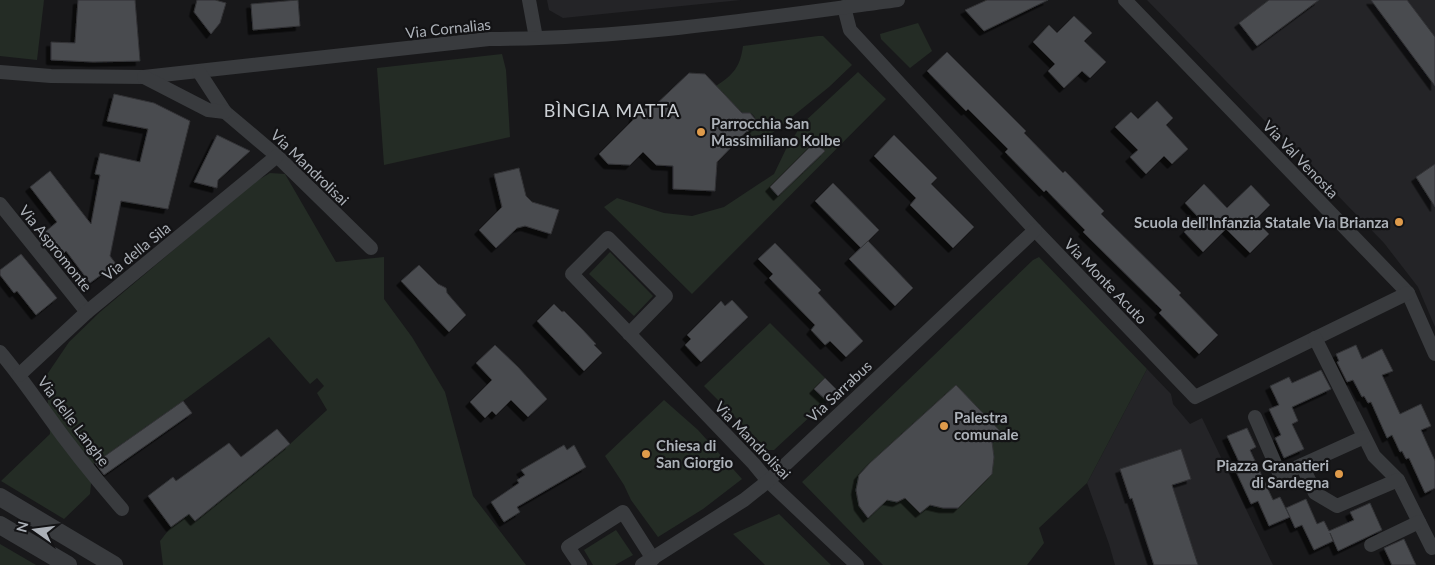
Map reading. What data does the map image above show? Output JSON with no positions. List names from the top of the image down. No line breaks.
{"streets":{"street":["Via Cornalias","Via Val Venosta","Via Mandrolisai","Via Aspromonte","Via della Sila","Via Monte Acuto","Via Sarrabus","Via delle Langhe"]},"crossings":[["Via Cornalias","Via Mandrolisai"],["Via Cornalias","Via Monte Acuto"],["Via Val Venosta","Via Monte Acuto"],["Via Mandrolisai","Via della Sila"],["Via Mandrolisai","Via Sarrabus"],["Via Aspromonte","Via della Sila"],["Via della Sila","Via delle Langhe"],["Via Monte Acuto","Via Sarrabus"]],"districts":["BÌNGIA MATTA"],"places":["Parrocchia San Massimiliano Kolbe","Scuola dell'Infanzia Statale Via Brianza","Palestra comunale","Chiesa di San Giorgio","Piazza Granatieri di Sardegna"],"north":"left"}
